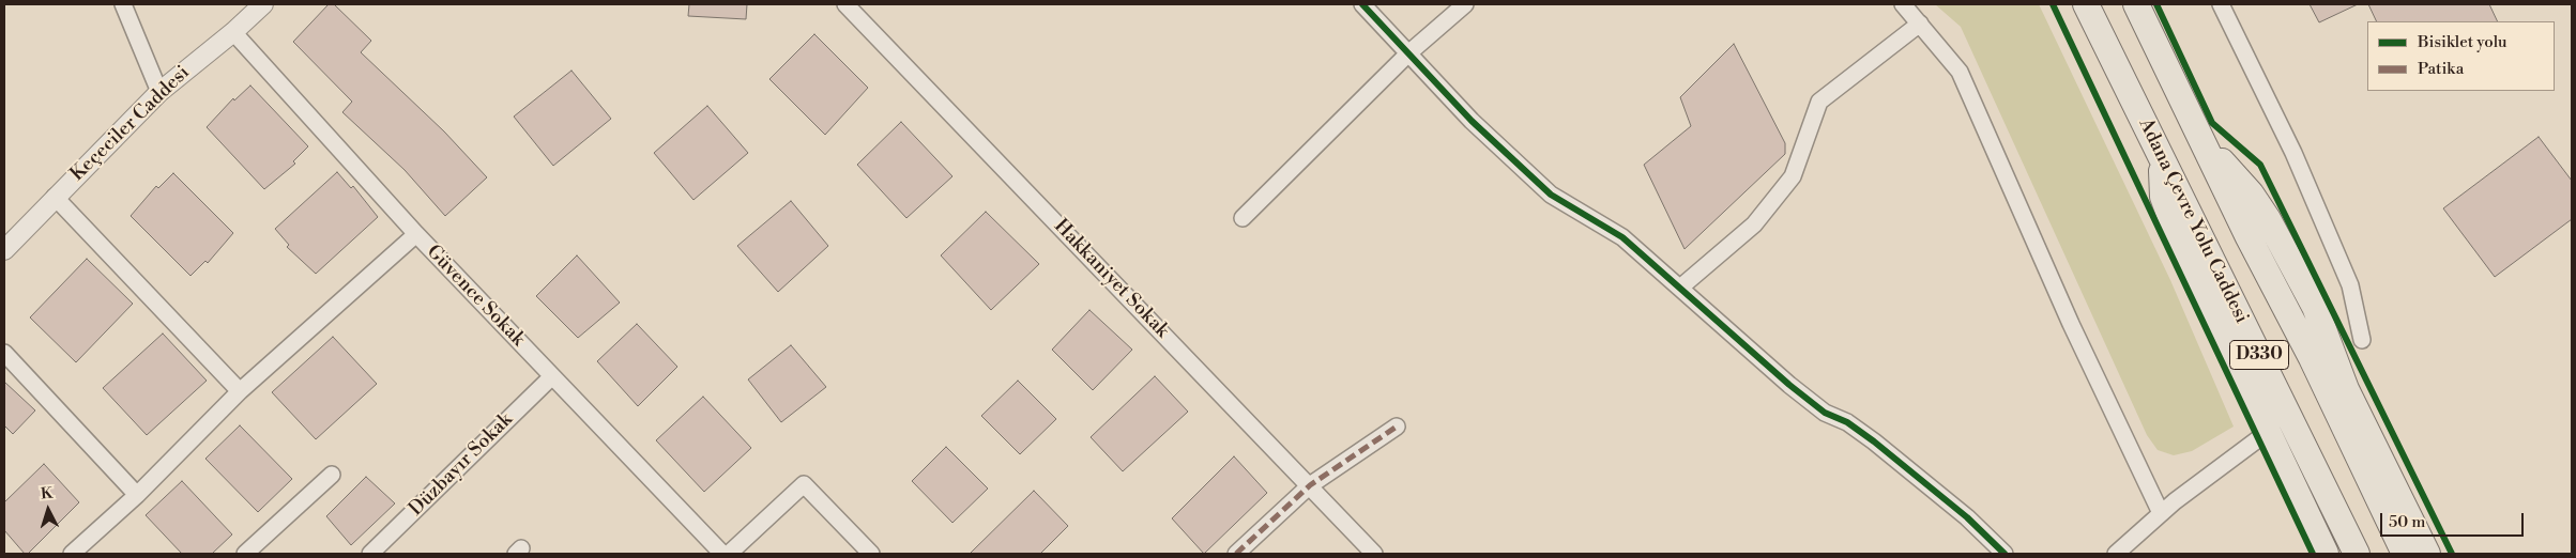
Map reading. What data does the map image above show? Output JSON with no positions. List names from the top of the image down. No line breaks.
{"streets":{"highway":["Adana Çevre Yolu Caddesi","D330"],"street":["Keçeciler Caddesi","Hakkaniyet Sokak","Güvence Sokak","Düzbayır Sokak"]},"crossings":[["Keçeciler Caddesi","Güvence Sokak"],["Güvence Sokak","Düzbayır Sokak"]],"legend":["Bisiklet yolu","Patika"],"scale_bar":"50 m","north":"top"}
